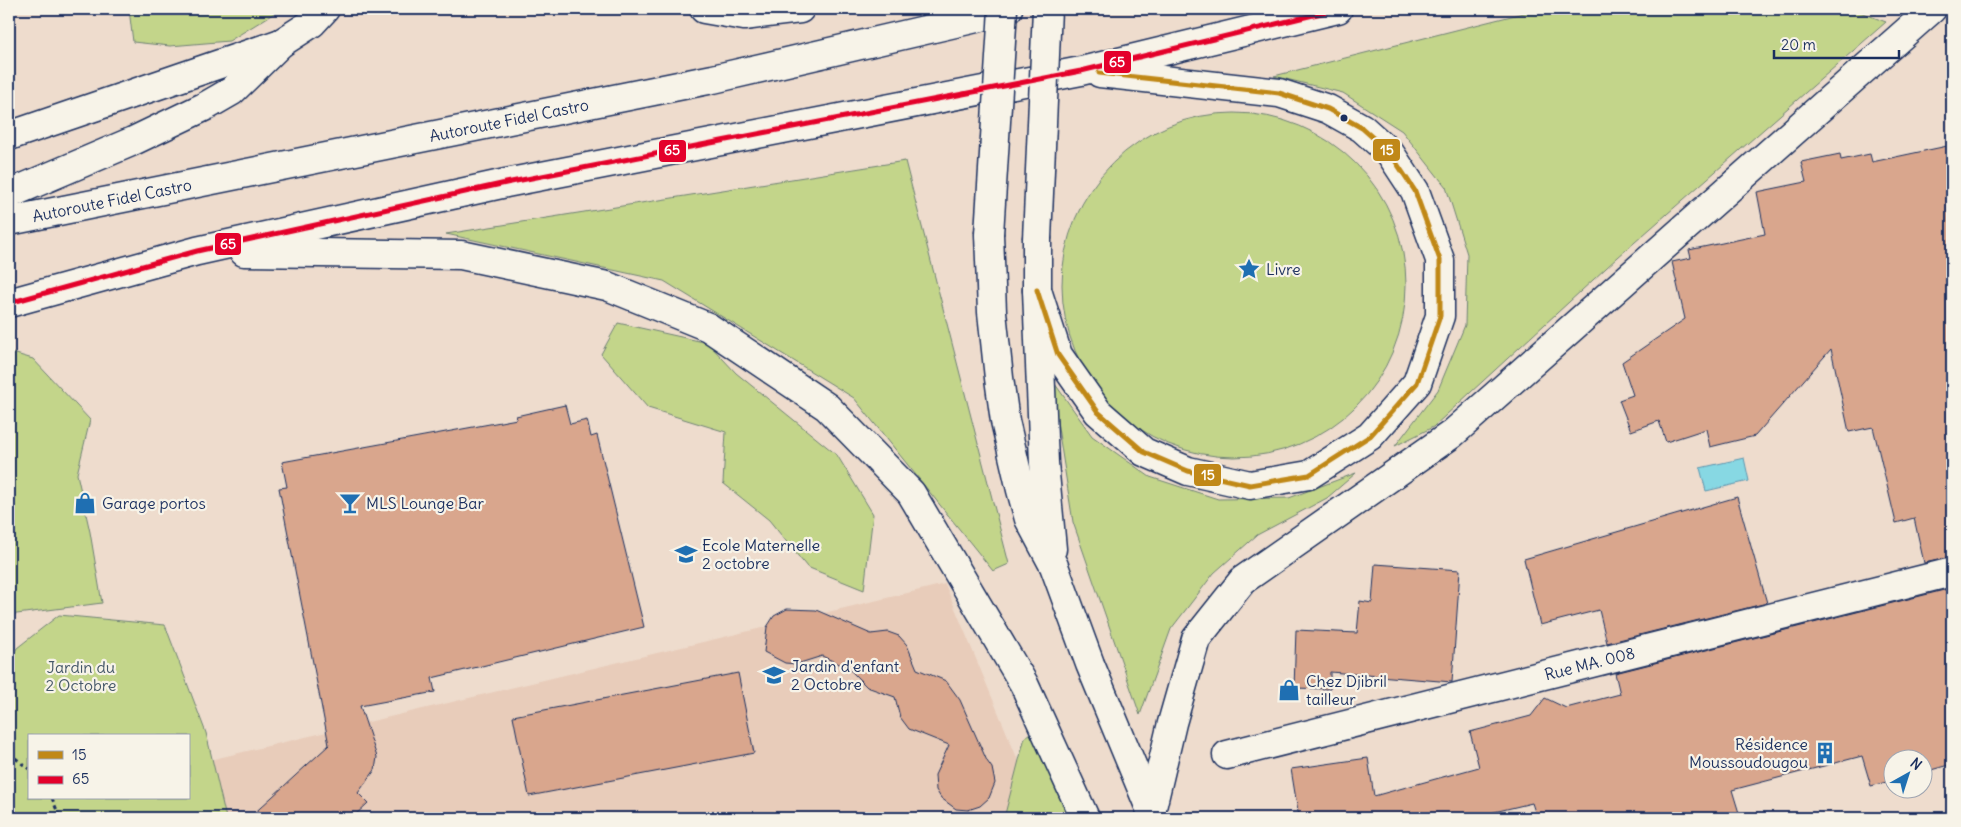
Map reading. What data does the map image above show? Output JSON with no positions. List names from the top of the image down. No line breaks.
{"streets":{"main road":["Autoroute Fidel Castro","Rue MA. 008"]},"parks":["Jardin du 2 Octobre"],"places":{"place":["Livre"],"shop":["Garage portos","Chez Djibril tailleur"],"bar":["MLS Lounge Bar"],"school or university":["Ecole Maternelle 2 octobre","Jardin d'enfant 2 Octobre"],"building":["Résidence Moussoudougou"]},"lines":["transit line 65","transit line 15"],"legend":["15","65"],"scale_bar":"20 m","north":"top right"}
